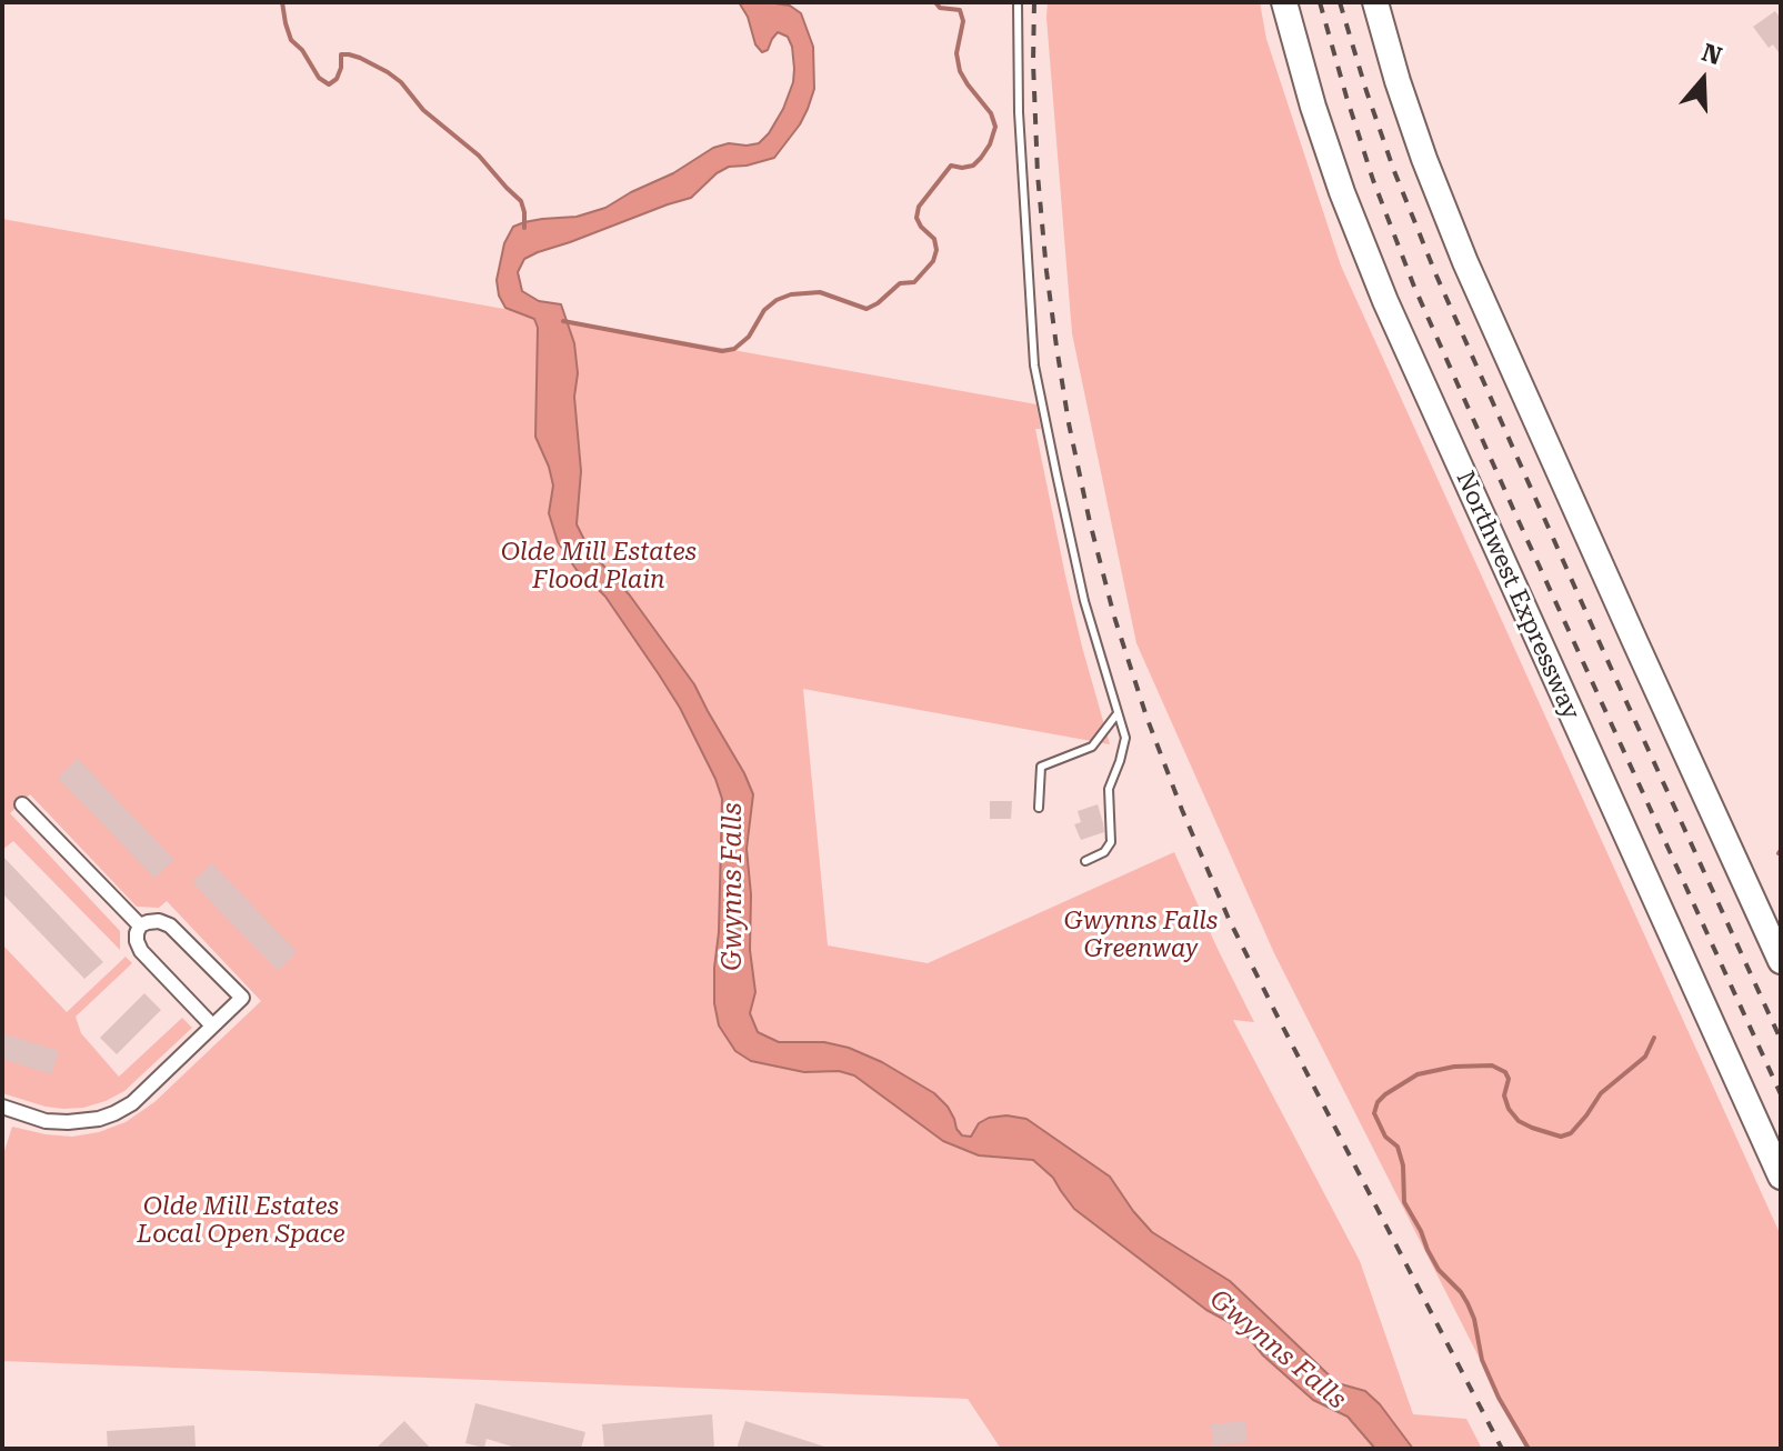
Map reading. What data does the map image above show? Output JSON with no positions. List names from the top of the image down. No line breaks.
{"streets":{"highway":["Northwest Expressway"]},"water":["Gwynns Falls"],"parks":["Olde Mill Estates Flood Plain","Gwynns Falls Greenway","Olde Mill Estates Local Open Space"],"north":"top"}
